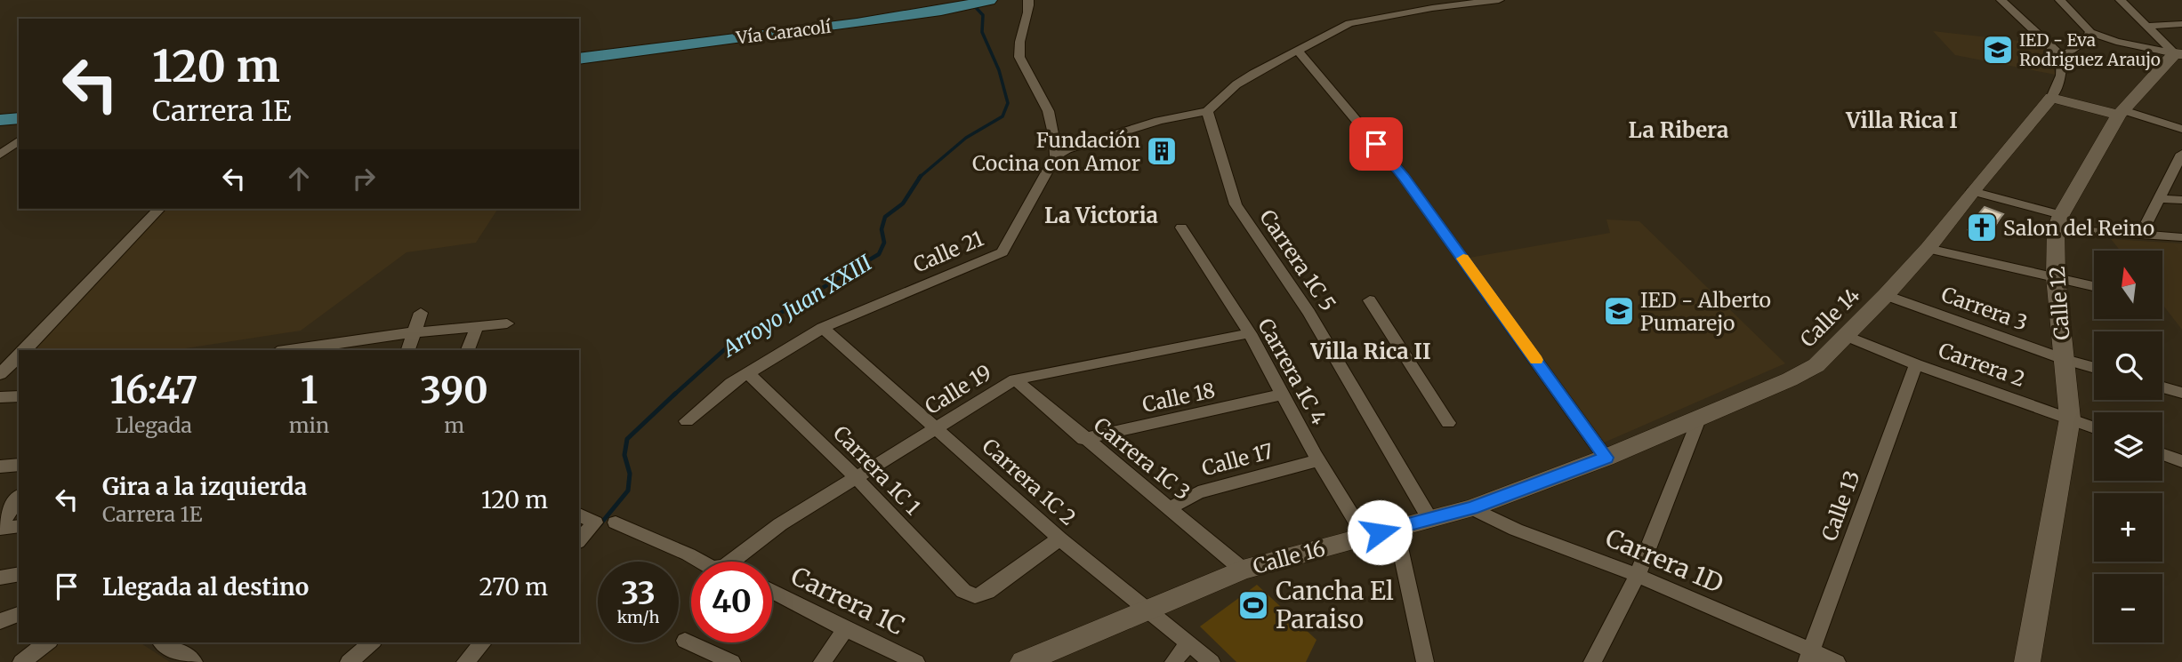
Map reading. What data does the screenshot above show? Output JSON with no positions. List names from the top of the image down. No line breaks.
{"streets":{"main road":["Vía Caracolí"],"street":["Calle 21","Carrera 1C 5","Calle 12","Carrera 3","Calle 14","Carrera 2","Carrera 1C 4","Calle 19","Calle 18","Carrera 1C 3","Calle 17","Carrera 1C 1","Carrera 1C 2","Calle 13","Calle 16","Carrera 1D","Carrera 1C"]},"crossings":[["Calle 21","Carrera 1C 1"],["Calle 21","Carrera 1C 2"],["Carrera 1C 5","Calle 16"],["Calle 12","Carrera 3"],["Calle 12","Carrera 2"],["Carrera 3","Calle 14"],["Calle 14","Carrera 2"],["Calle 14","Calle 16"],["Carrera 2","Calle 13"],["Carrera 1C 4","Calle 19"],["Carrera 1C 4","Calle 18"],["Carrera 1C 4","Calle 17"],["Carrera 1C 4","Calle 16"],["Calle 19","Carrera 1C 3"],["Calle 19","Carrera 1C 1"],["Calle 19","Carrera 1C 2"],["Calle 18","Carrera 1C 3"],["Carrera 1C 3","Calle 17"],["Carrera 1C 3","Calle 16"],["Carrera 1C 1","Carrera 1C 2"],["Carrera 1C 2","Calle 16"],["Calle 13","Carrera 1D"],["Calle 16","Carrera 1D"]],"districts":["Villa Rica I","La Ribera","La Victoria","Villa Rica II"],"water":["Arroyo Juan XXIII"],"places":{"school or university":["IED - Eva Rodriguez Araujo","IED - Alberto Pumarejo"],"building":["Fundación Cocina con Amor"],"church":["Salon del Reino"],"sports":["Cancha El Paraiso"]},"north":"top","page":{"turn":["120 m","Carrera 1E"],"map_buttons":["+","−"],"eta":["16:47","Llegada","1","min","390","m"],"list":[{"name":"Gira a la izquierda","note":"Carrera 1E","value":"120 m"},{"name":"Llegada al destino","value":"270 m"}],"speed":"33 km/h","limit":"40"}}
